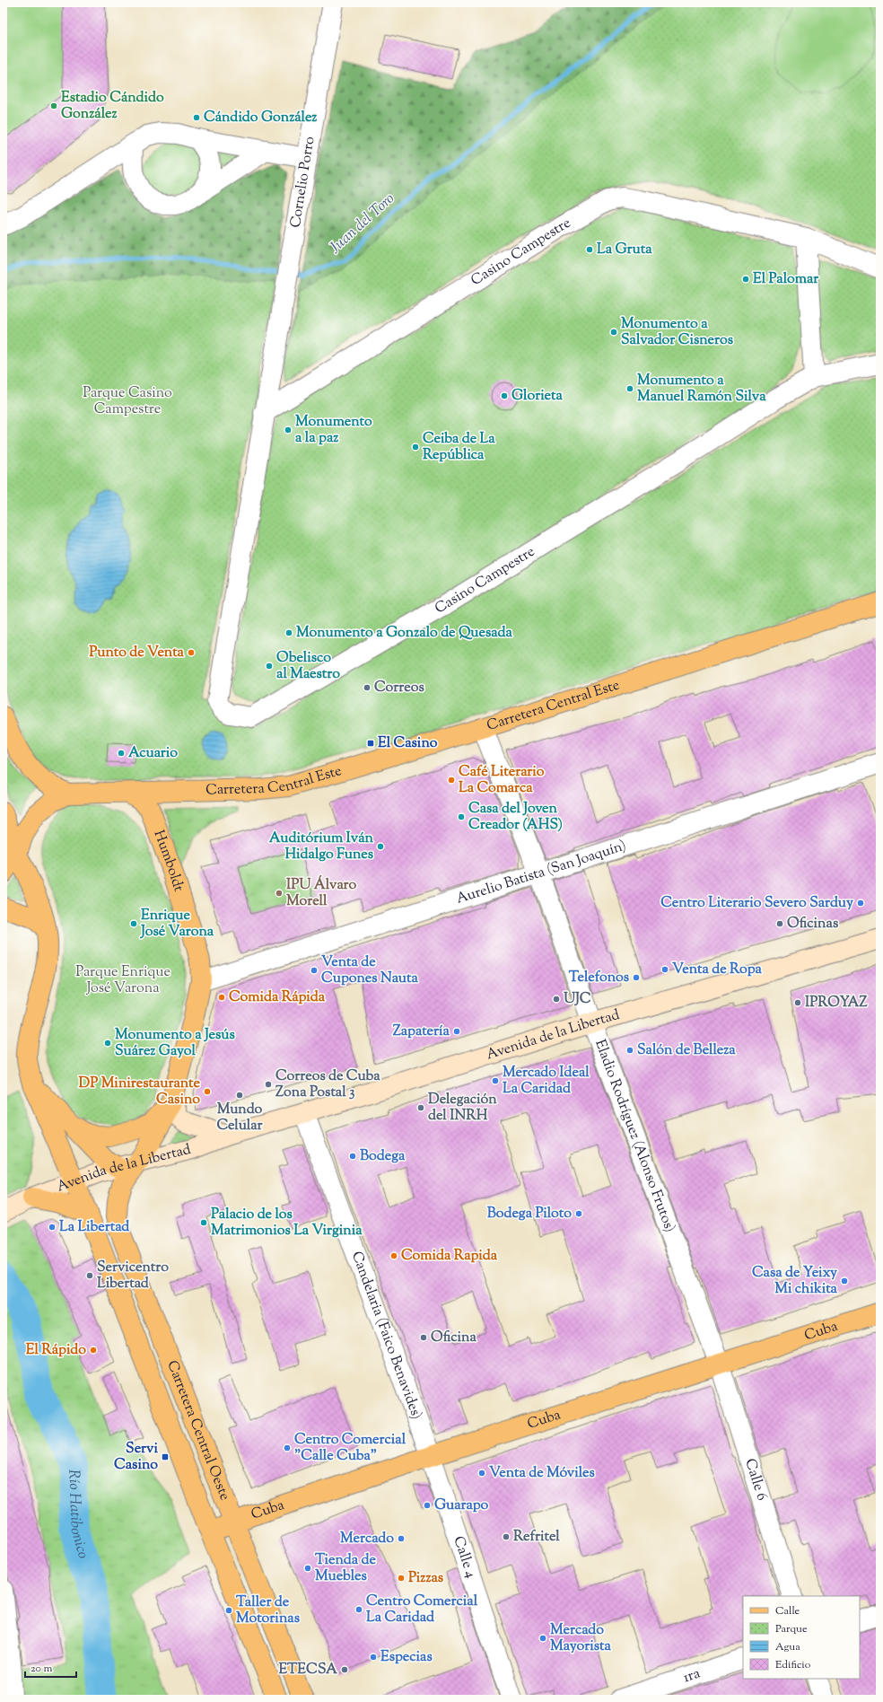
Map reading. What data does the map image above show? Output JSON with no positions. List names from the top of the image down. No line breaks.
{"streets":{"main road":["Carretera Central Este","Humboldt","Avenida de la Libertad","Cuba","Carretera Central Oeste"],"street":["Cornelio Porro","Casino Campestre","Aurelio Batista (San Joaquín)","Eladio Rodríguez (Alonso Frutos)","Candelaria (Faico Benavides)","Calle 6","Calle 4","1ra"]},"crossings":[["Cornelio Porro","Casino Campestre"],["Carretera Central Este","Humboldt"],["Carretera Central Este","Eladio Rodríguez (Alonso Frutos)"],["Humboldt","Aurelio Batista (San Joaquín)"],["Humboldt","Avenida de la Libertad"],["Humboldt","Carretera Central Oeste"],["Aurelio Batista (San Joaquín)","Eladio Rodríguez (Alonso Frutos)"],["Avenida de la Libertad","Eladio Rodríguez (Alonso Frutos)"],["Avenida de la Libertad","Candelaria (Faico Benavides)"],["Avenida de la Libertad","Carretera Central Oeste"],["Eladio Rodríguez (Alonso Frutos)","Cuba"],["Eladio Rodríguez (Alonso Frutos)","Calle 6"],["Cuba","Candelaria (Faico Benavides)"],["Cuba","Carretera Central Oeste"],["Cuba","Calle 6"],["Cuba","Calle 4"],["Candelaria (Faico Benavides)","Calle 4"]],"water":["Juan del Toro","Río Hatibonico"],"parks":["Parque Casino Campestre","Parque Enrique José Varona"],"places":{"other":["Estadio Cándido González","Cándido González","La Gruta","El Palomar","Monumento a Salvador Cisneros","Monumento a Manuel Ramón Silva","Glorieta","Monumento a la paz","Ceiba de La República","Monumento a Gonzalo de Quesada","Punto de Venta","Obelisco al Maestro","Correos","Acuario","Café Literario La Comarca","Casa del Joven Creador (AHS)","Auditórium Iván Hidalgo Funes","IPU Álvaro Morell","Centro Literario Severo Sarduy","Enrique José Varona","Oficinas","Venta de Ropa","Venta de Cupones Nauta","Telefonos","Comida Rápida","UJC","IPROYAZ","Zapatería","Monumento a Jesús Suárez Gayol","Salón de Belleza","Mercado Ideal La Caridad","Correos de Cuba Zona Postal 3","DP Minirestaurante Casino","Mundo Celular","Delegación del INRH","Bodega","Bodega Piloto","Palacio de los Matrimonios La Virginia","La Libertad","Comida Rapida","Servicentro Libertad","Casa de Yeixy Mi chikita","Oficina","El Rápido","Centro Comercial \"Calle Cuba\"","Venta de Móviles","Guarapo","Refritel","Mercado","Tienda de Muebles","Pizzas","Centro Comercial La Caridad","Taller de Motorinas","Mercado Mayorista","Especias","ETECSA"],"transit":["El Casino","Servi Casino"]},"legend":["Calle","Parque","Agua","Edificio"],"scale_bar":"20 m"}
